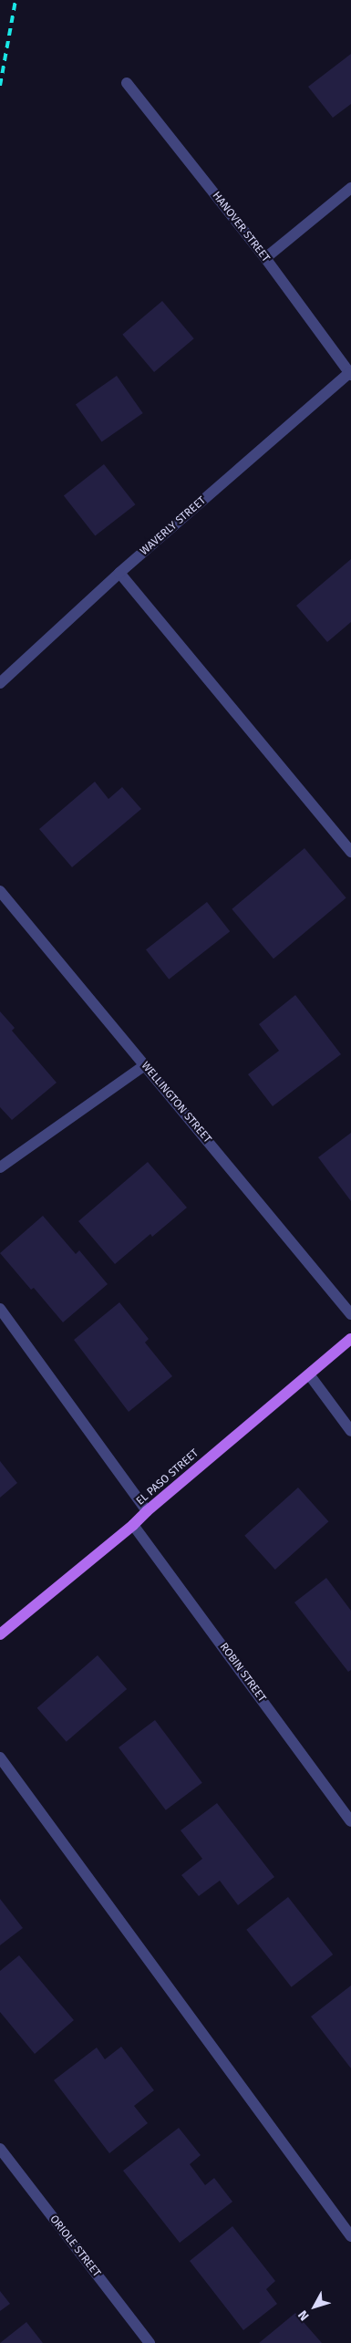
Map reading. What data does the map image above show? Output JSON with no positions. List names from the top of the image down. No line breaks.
{"streets":{"main road":["EL PASO STREET"],"street":["HANOVER STREET","WAVERLY STREET","WELLINGTON STREET","ROBIN STREET","ORIOLE STREET"]},"crossings":[["HANOVER STREET","WAVERLY STREET"],["EL PASO STREET","ROBIN STREET"]],"north":"bottom left"}
